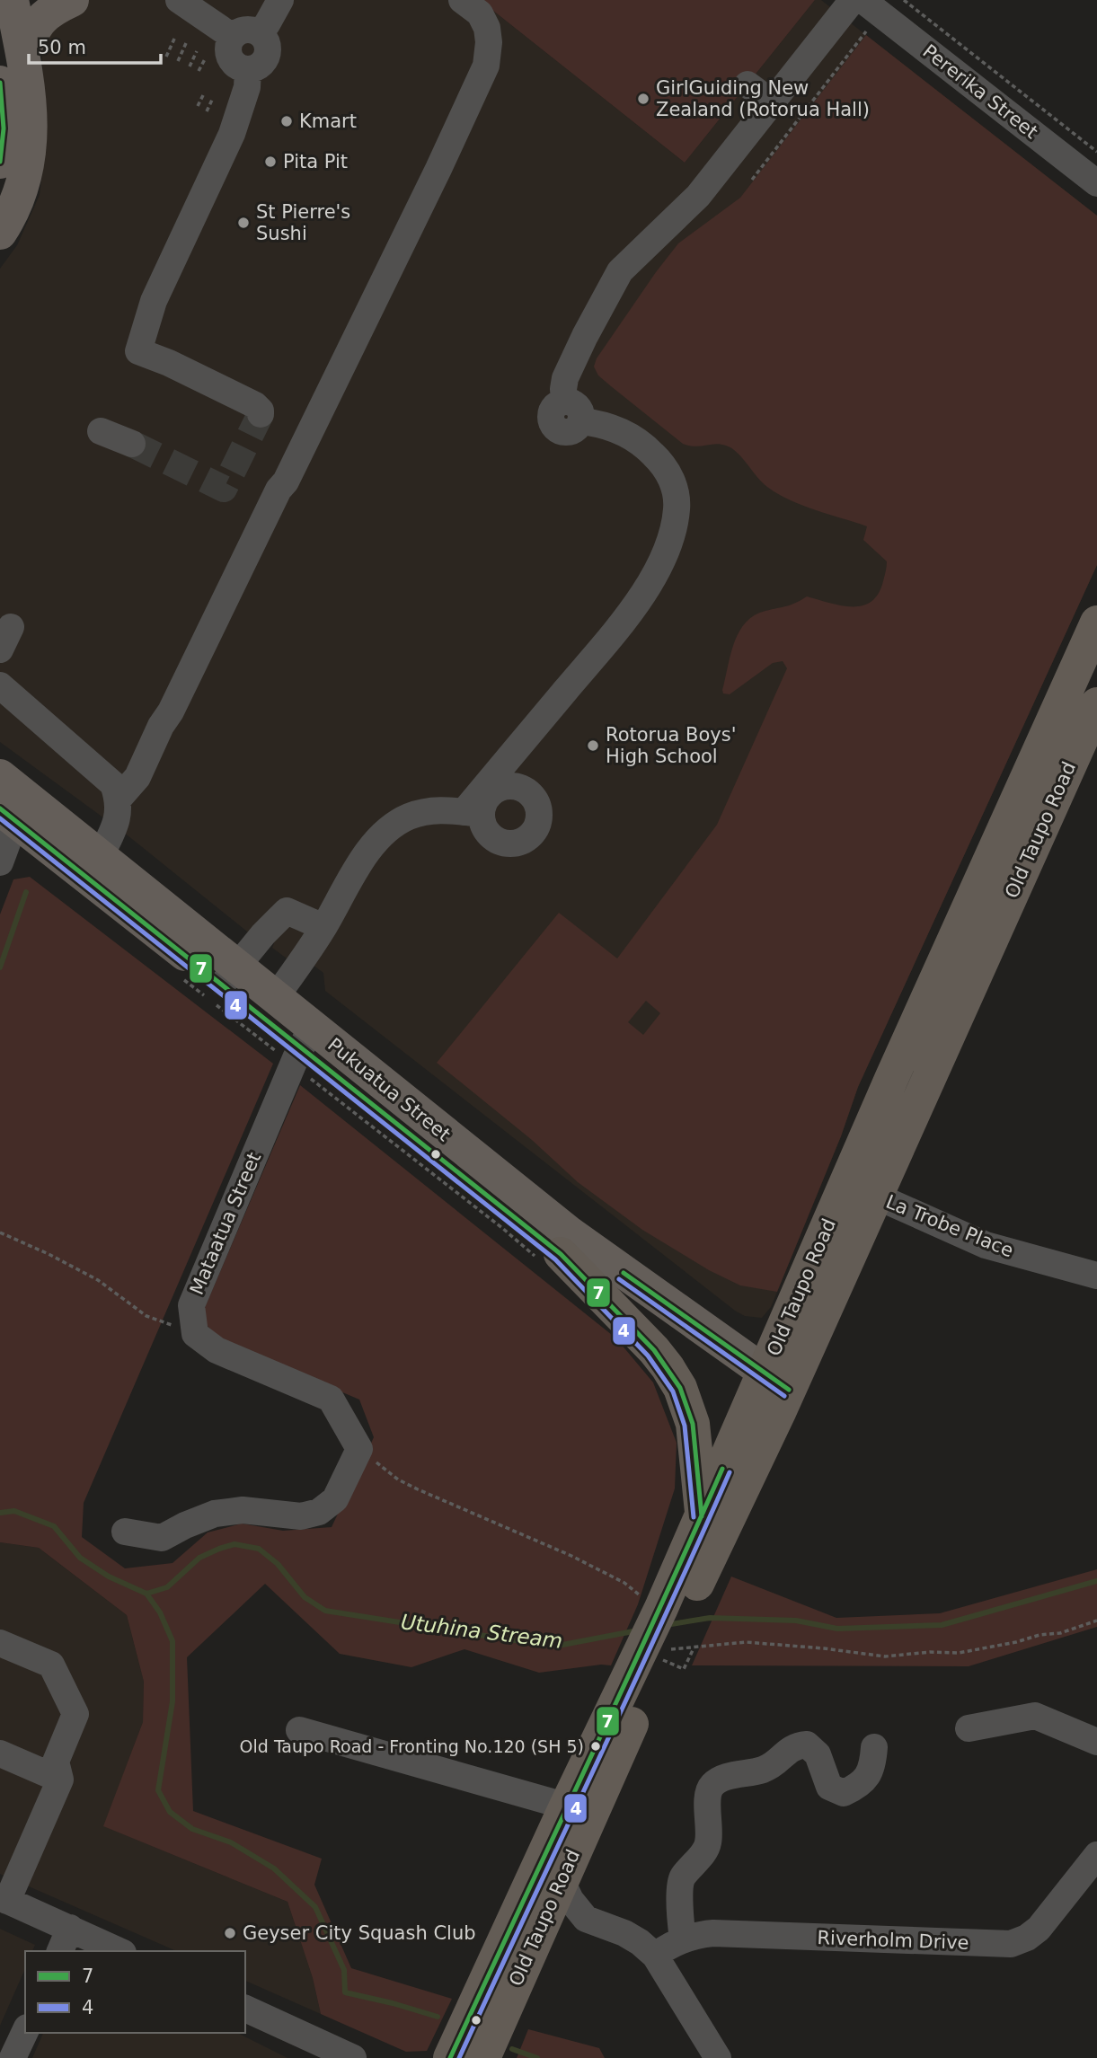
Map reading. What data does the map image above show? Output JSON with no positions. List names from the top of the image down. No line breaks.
{"streets":{"highway":["Old Taupo Road"],"main road":["Pukuatua Street"],"street":["Pererika Street","Mataatua Street","La Trobe Place","Riverholm Drive"]},"crossings":[["Old Taupo Road","Pukuatua Street"],["Old Taupo Road","La Trobe Place"],["Pukuatua Street","Mataatua Street"]],"water":["Utuhina Stream"],"places":["GirlGuiding New Zealand (Rotorua Hall)","Kmart","Pita Pit","St Pierre's Sushi","Rotorua Boys' High School","Old Taupo Road - Fronting No.120 (SH 5)","Geyser City Squash Club"],"lines":["transit line 7","transit line 4"],"legend":["7","4"],"scale_bar":"50 m"}
